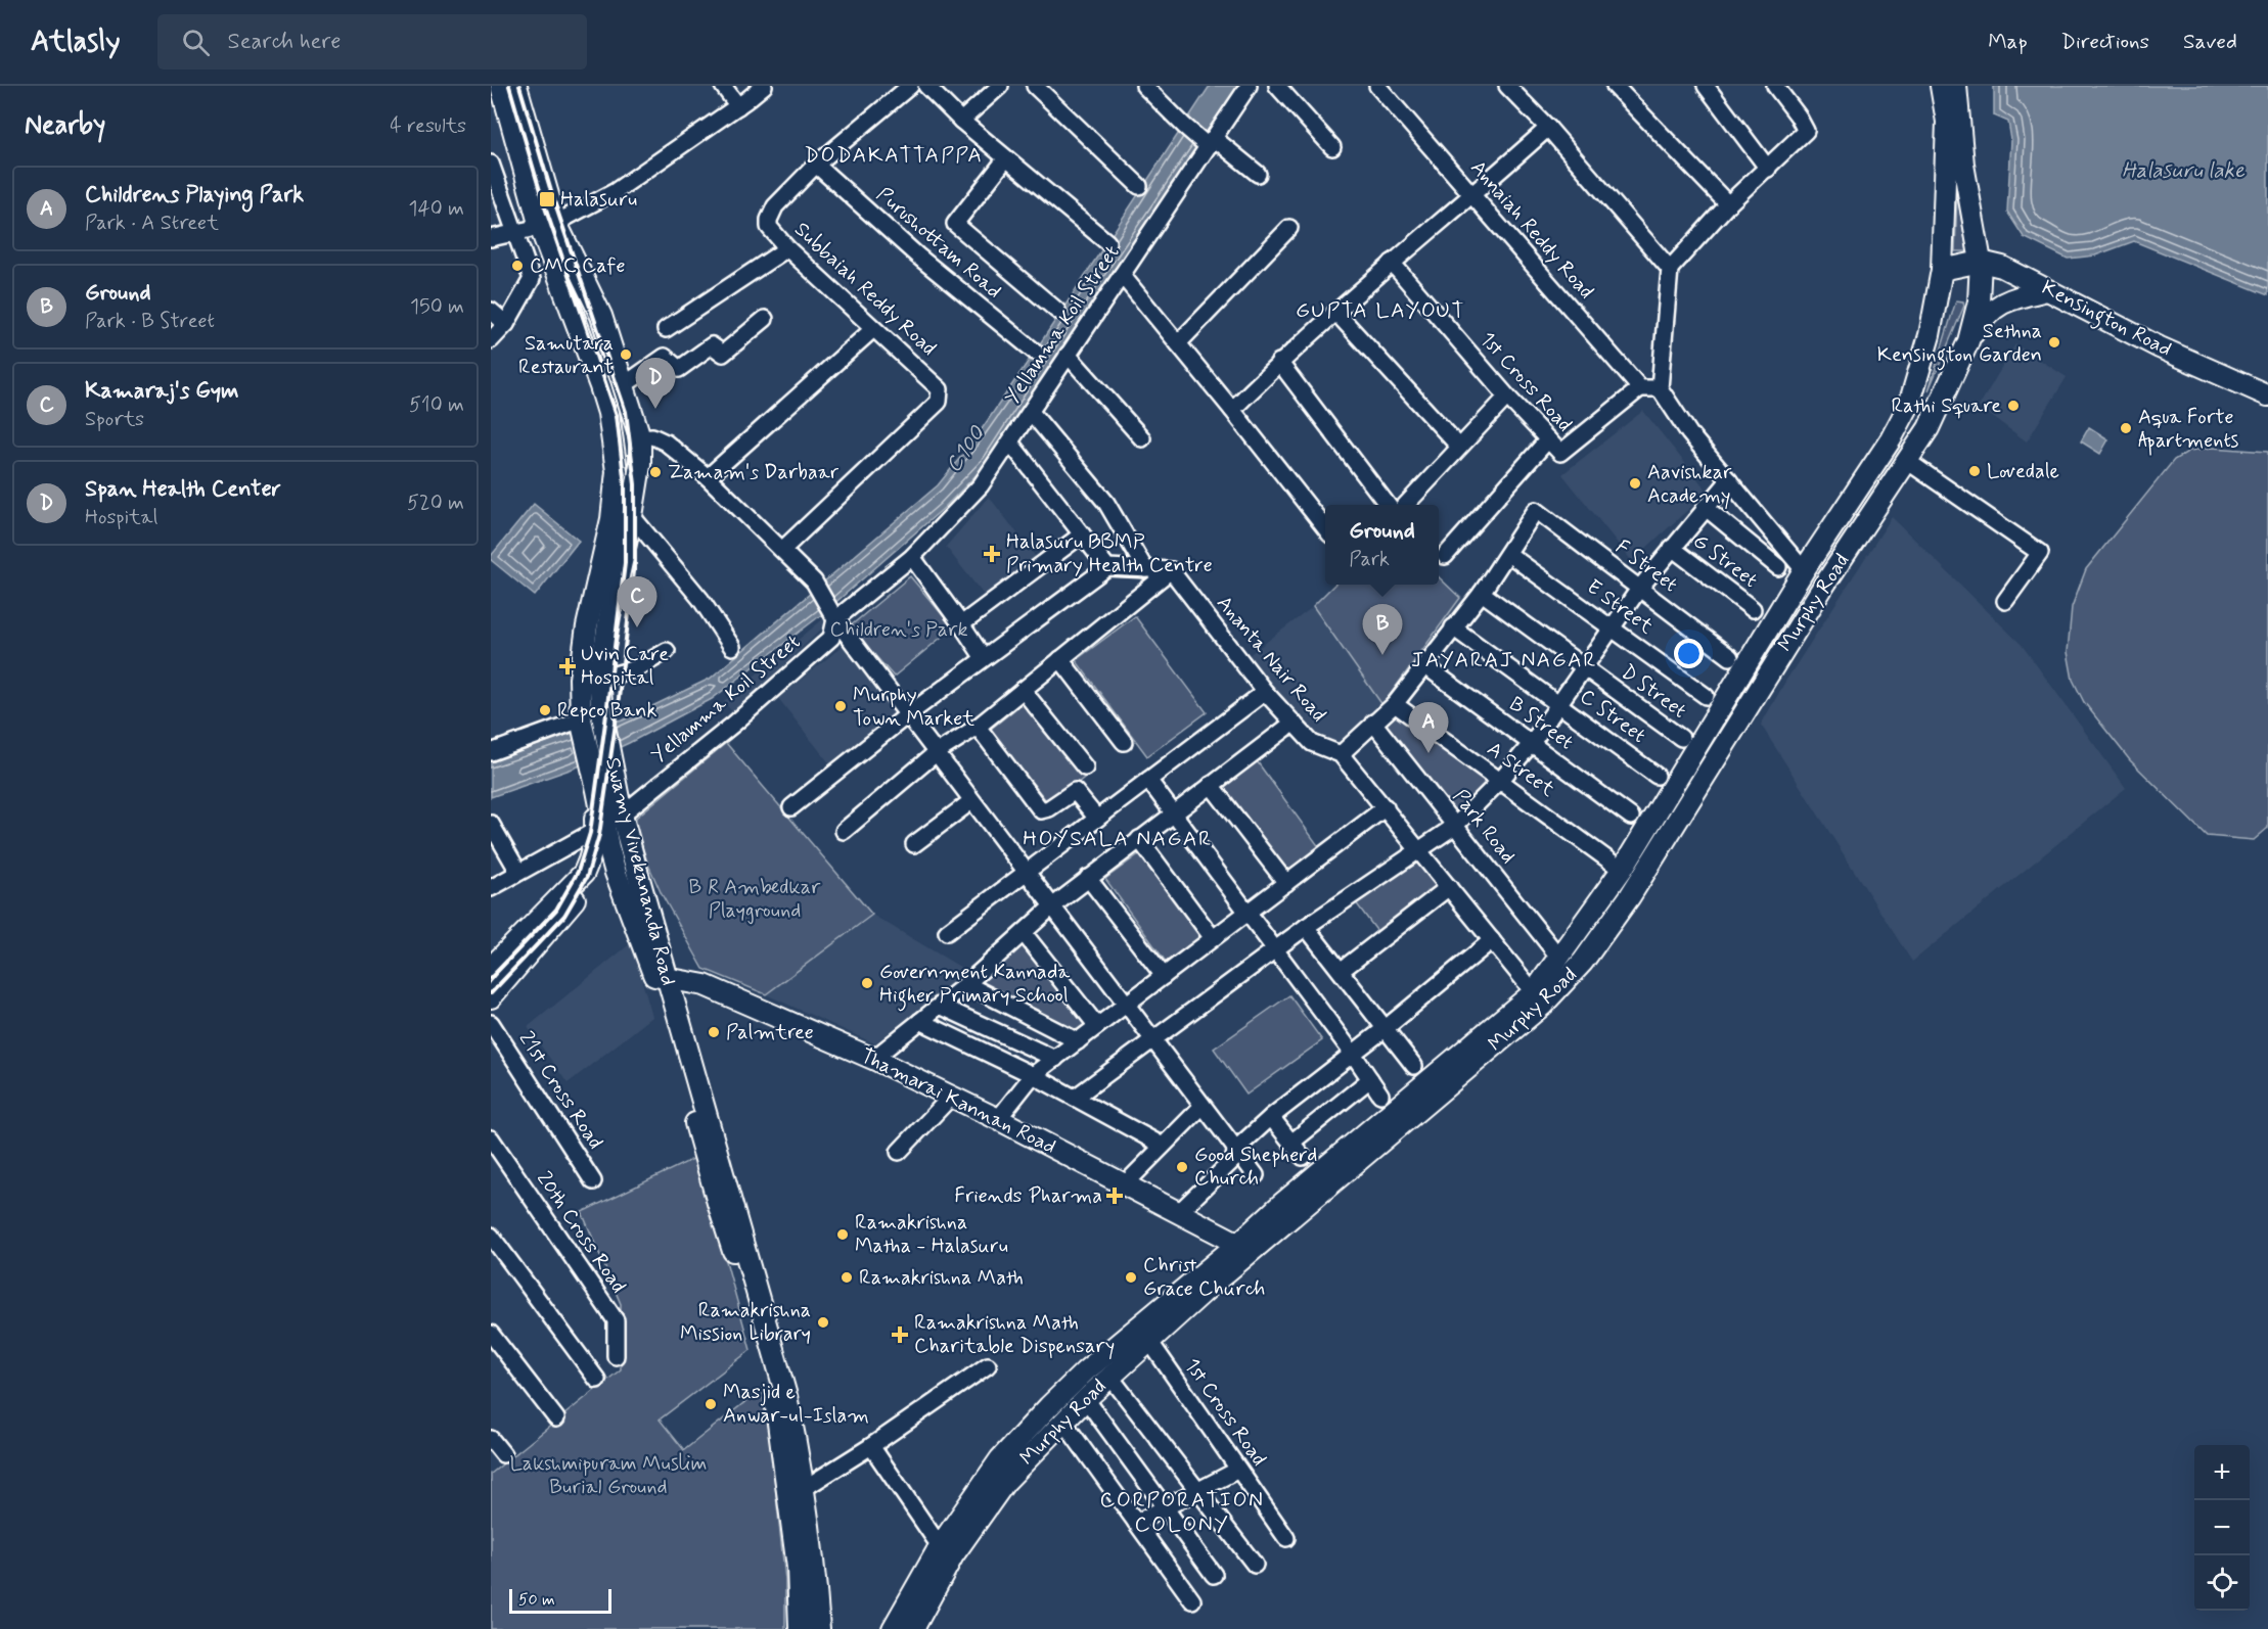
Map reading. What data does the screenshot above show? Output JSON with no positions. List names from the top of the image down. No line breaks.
{"streets":{"main road":["Kensington Road","Murphy Road","Swamy Vivekananda Road","Thamarai Kannan Road"],"street":["Annaiah Reddy Road","Purushottam Road","Subbaiah Reddy Road","Yellamma Koil Street","1st Cross Road","G Street","F Street","E Street","Ananta Nair Road","D Street","C Street","B Street","A Street","Park Road","21st Cross Road","20th Cross Road"]},"crossings":[["Annaiah Reddy Road","1st Cross Road"],["Purushottam Road","Subbaiah Reddy Road"],["Kensington Road","Murphy Road"],["Yellamma Koil Street","Swamy Vivekananda Road"],["1st Cross Road","Murphy Road"],["F Street","E Street"],["Murphy Road","Ananta Nair Road"],["Murphy Road","A Street"],["Murphy Road","Park Road"],["Murphy Road","Thamarai Kannan Road"],["Swamy Vivekananda Road","Thamarai Kannan Road"]],"districts":["DODAKATTAPPA","GUPTA LAYOUT","JAYARAJ NAGAR","HOYSALA NAGAR","CORPORATION COLONY"],"water":["Halasuru lake","C100"],"parks":["Children's Park","B R Ambedkar Playground","Lakshmipuram Muslim Burial Ground"],"places":{"transit":["Halasuru"],"other":["CMC Cafe","Sethna Kensington Garden","Samutara Restaurant","Rathi Square","Aqua Forte Apartments","Lovedale","Zamam's Darbaar","Aavishkar Academy","Murphy Town Market","Repco Bank","Government Kannada Higher Primary School","Palmtree","Good Shepherd Church","Ramakrishna Matha - Halasuru","Ramakrishna Math","Christ Grace Church","Ramakrishna Mission Library","Masjid e Anwar-ul-Islam"],"health":["Halasuru BBMP Primary Health Centre","Uvin Care Hospital","Friends Pharma","Ramakrishna Math Charitable Dispensary"]},"scale_bar":"50 m","page":{"header":"Atlasly","search":"Search here","nav":["Map","Directions","Saved"],"heading":["Nearby","4 results"],"list":[{"mark":"A","name":"Childrens Playing Park","note":"Park · A Street","value":"140 m"},{"mark":"B","name":"Ground","note":"Park · B Street","value":"150 m"},{"mark":"C","name":"Kamaraj's Gym","note":"Sports","value":"510 m"},{"mark":"D","name":"Span Health Center","note":"Hospital","value":"520 m"}],"pins":["D","C","B","A"],"popup":["Ground","Park"],"map_buttons":["+","−"],"scale":"50 m"}}
